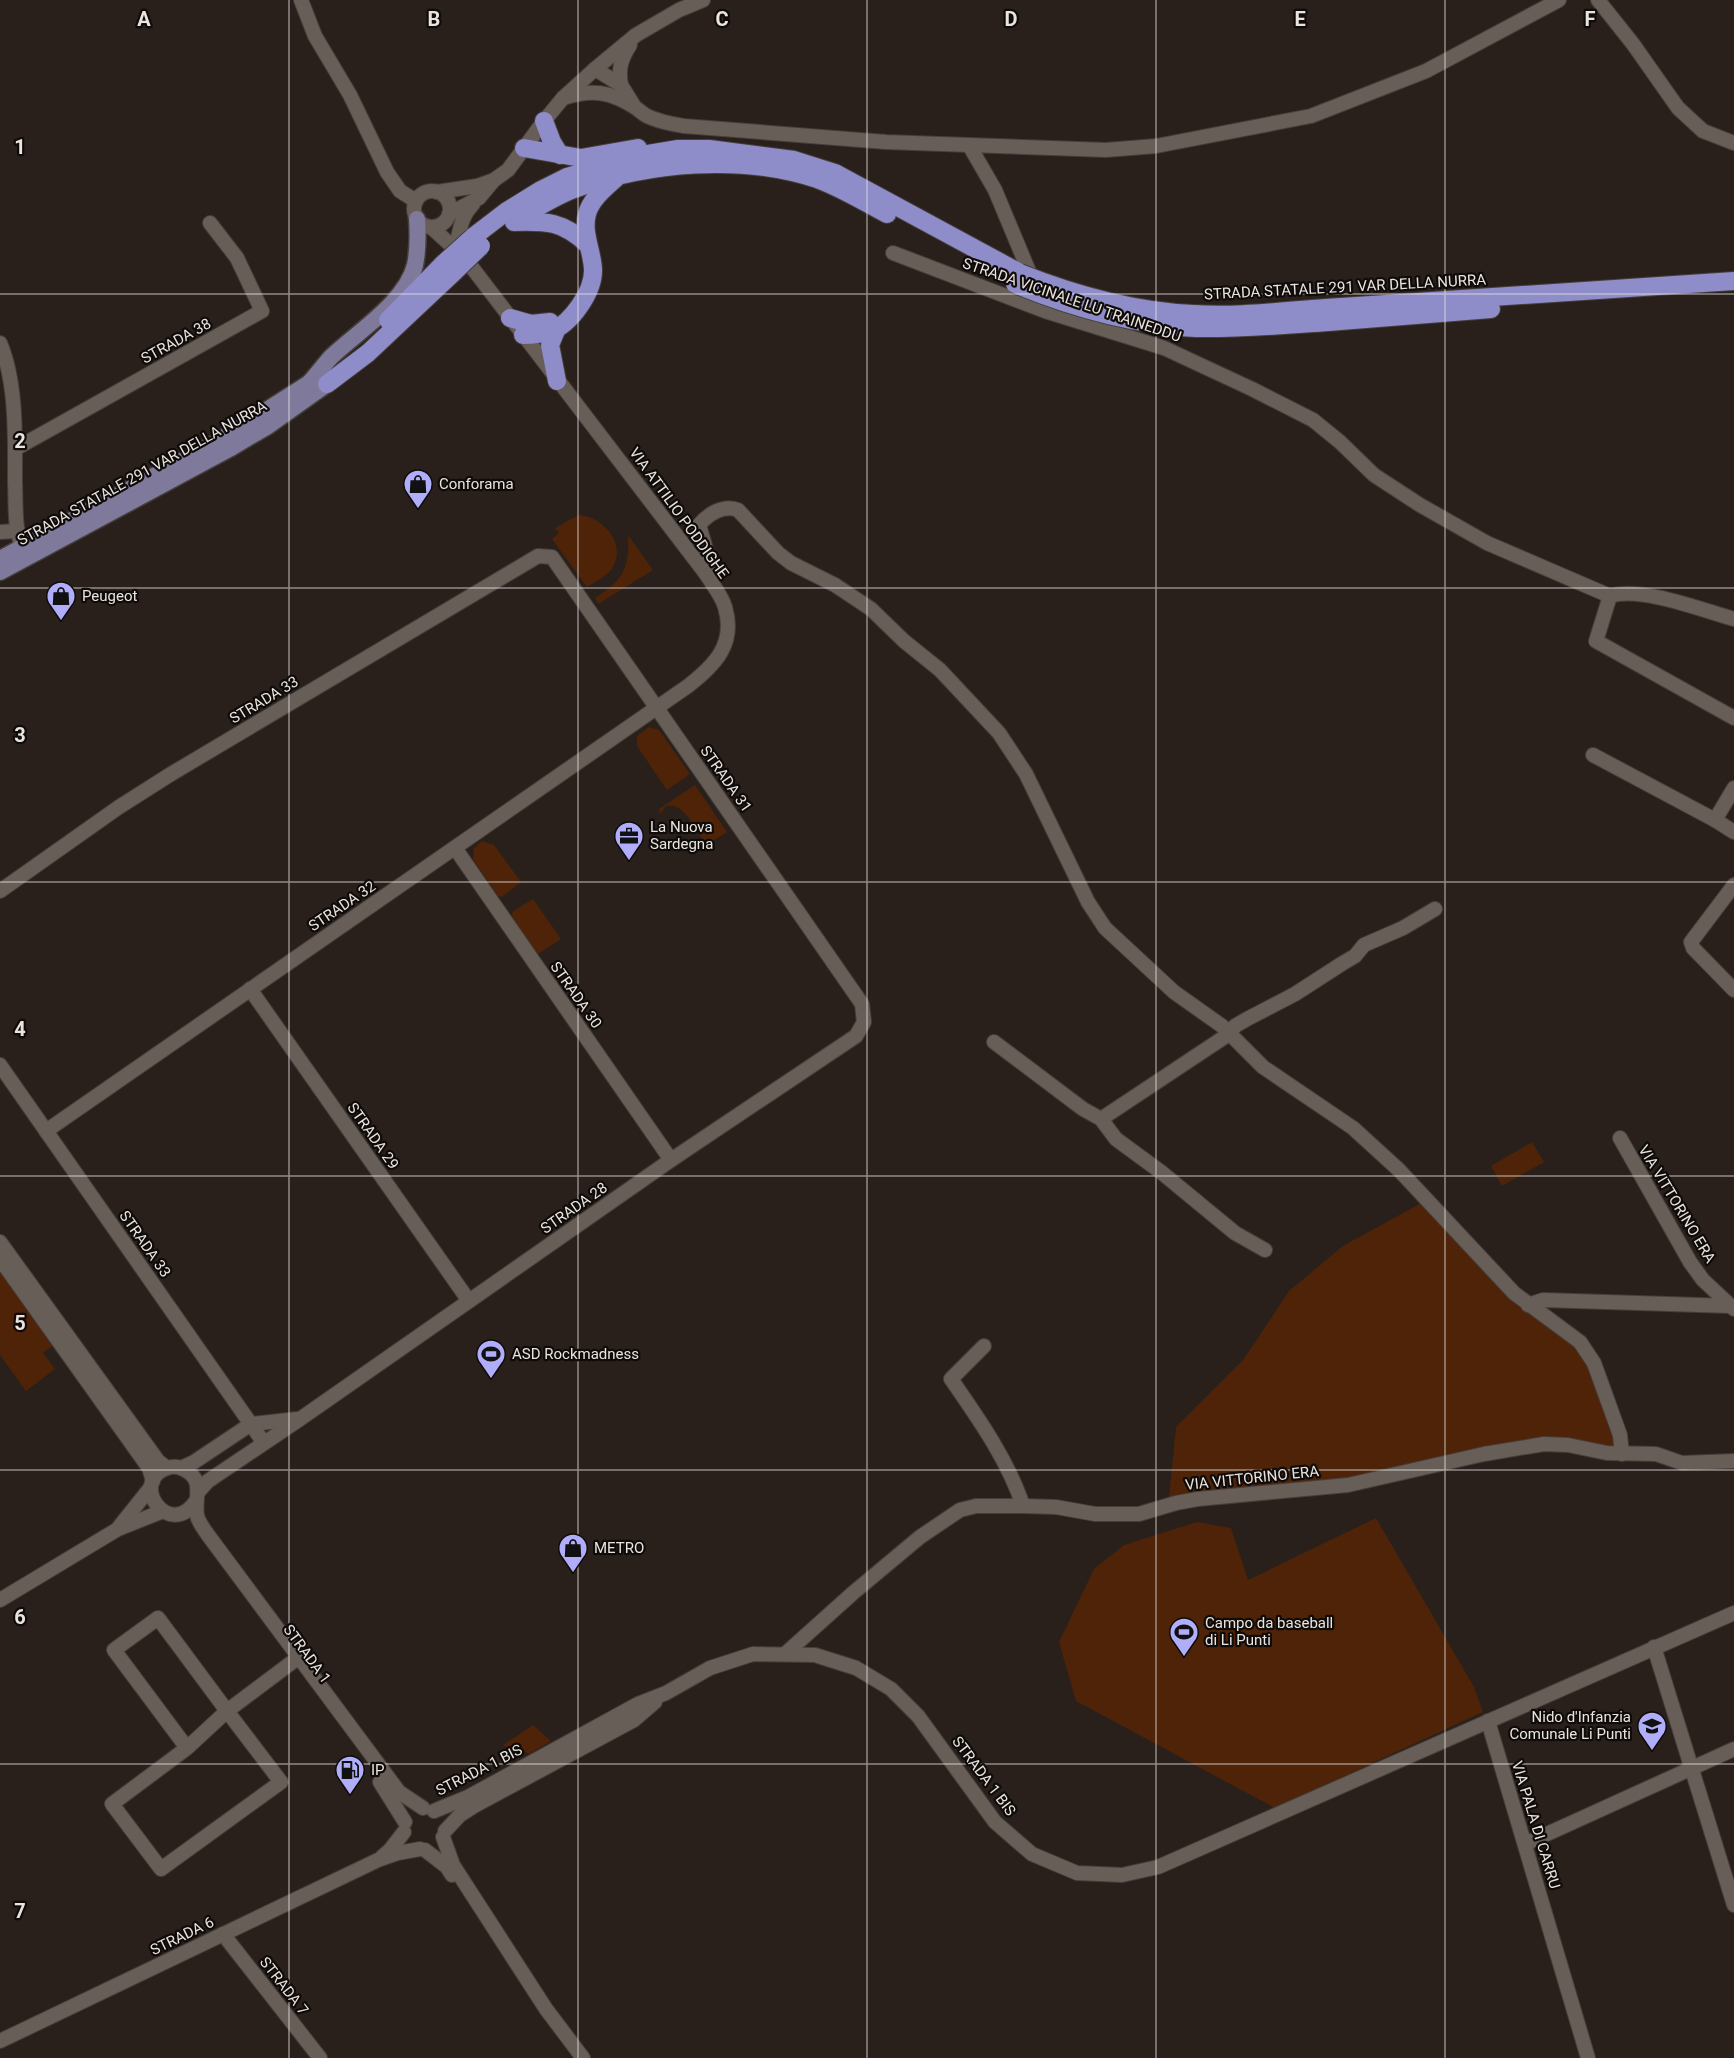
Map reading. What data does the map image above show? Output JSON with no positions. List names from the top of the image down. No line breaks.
{"streets":{"highway":["STRADA STATALE 291 VAR DELLA NURRA"],"street":["STRADA VICINALE LU TRAINEDDU","STRADA 38","VIA ATTILIO PODDIGHE","STRADA 33","STRADA 31","STRADA 32","STRADA 30","STRADA 29","VIA VITTORINO ERA","STRADA 28","STRADA 1","STRADA 1 BIS","VIA PALA DI CARRU","STRADA 6","STRADA 7"]},"crossings":[["STRADA STATALE 291 VAR DELLA NURRA","VIA ATTILIO PODDIGHE"],["VIA ATTILIO PODDIGHE","STRADA 31"],["VIA ATTILIO PODDIGHE","STRADA 32"],["STRADA 33","STRADA 31"],["STRADA 33","STRADA 32"],["STRADA 33","STRADA 28"],["STRADA 31","STRADA 32"],["STRADA 31","STRADA 28"],["STRADA 32","STRADA 30"],["STRADA 32","STRADA 29"],["STRADA 30","STRADA 28"],["STRADA 29","STRADA 28"],["VIA VITTORINO ERA","STRADA 1 BIS"],["STRADA 28","STRADA 1"],["STRADA 1","STRADA 1 BIS"],["STRADA 1","STRADA 6"],["STRADA 1 BIS","VIA PALA DI CARRU"],["STRADA 1 BIS","STRADA 6"],["STRADA 6","STRADA 7"]],"places":{"shop":["Conforama","Peugeot","METRO"],"office":["La Nuova Sardegna"],"sports":["ASD Rockmadness","Campo da baseball di Li Punti"],"school or university":["Nido d'Infanzia Comunale Li Punti"],"fuel station":["IP"]},"grid":{"columns":["A","B","C","D","E","F"],"rows":["1","2","3","4","5","6","7"]}}
